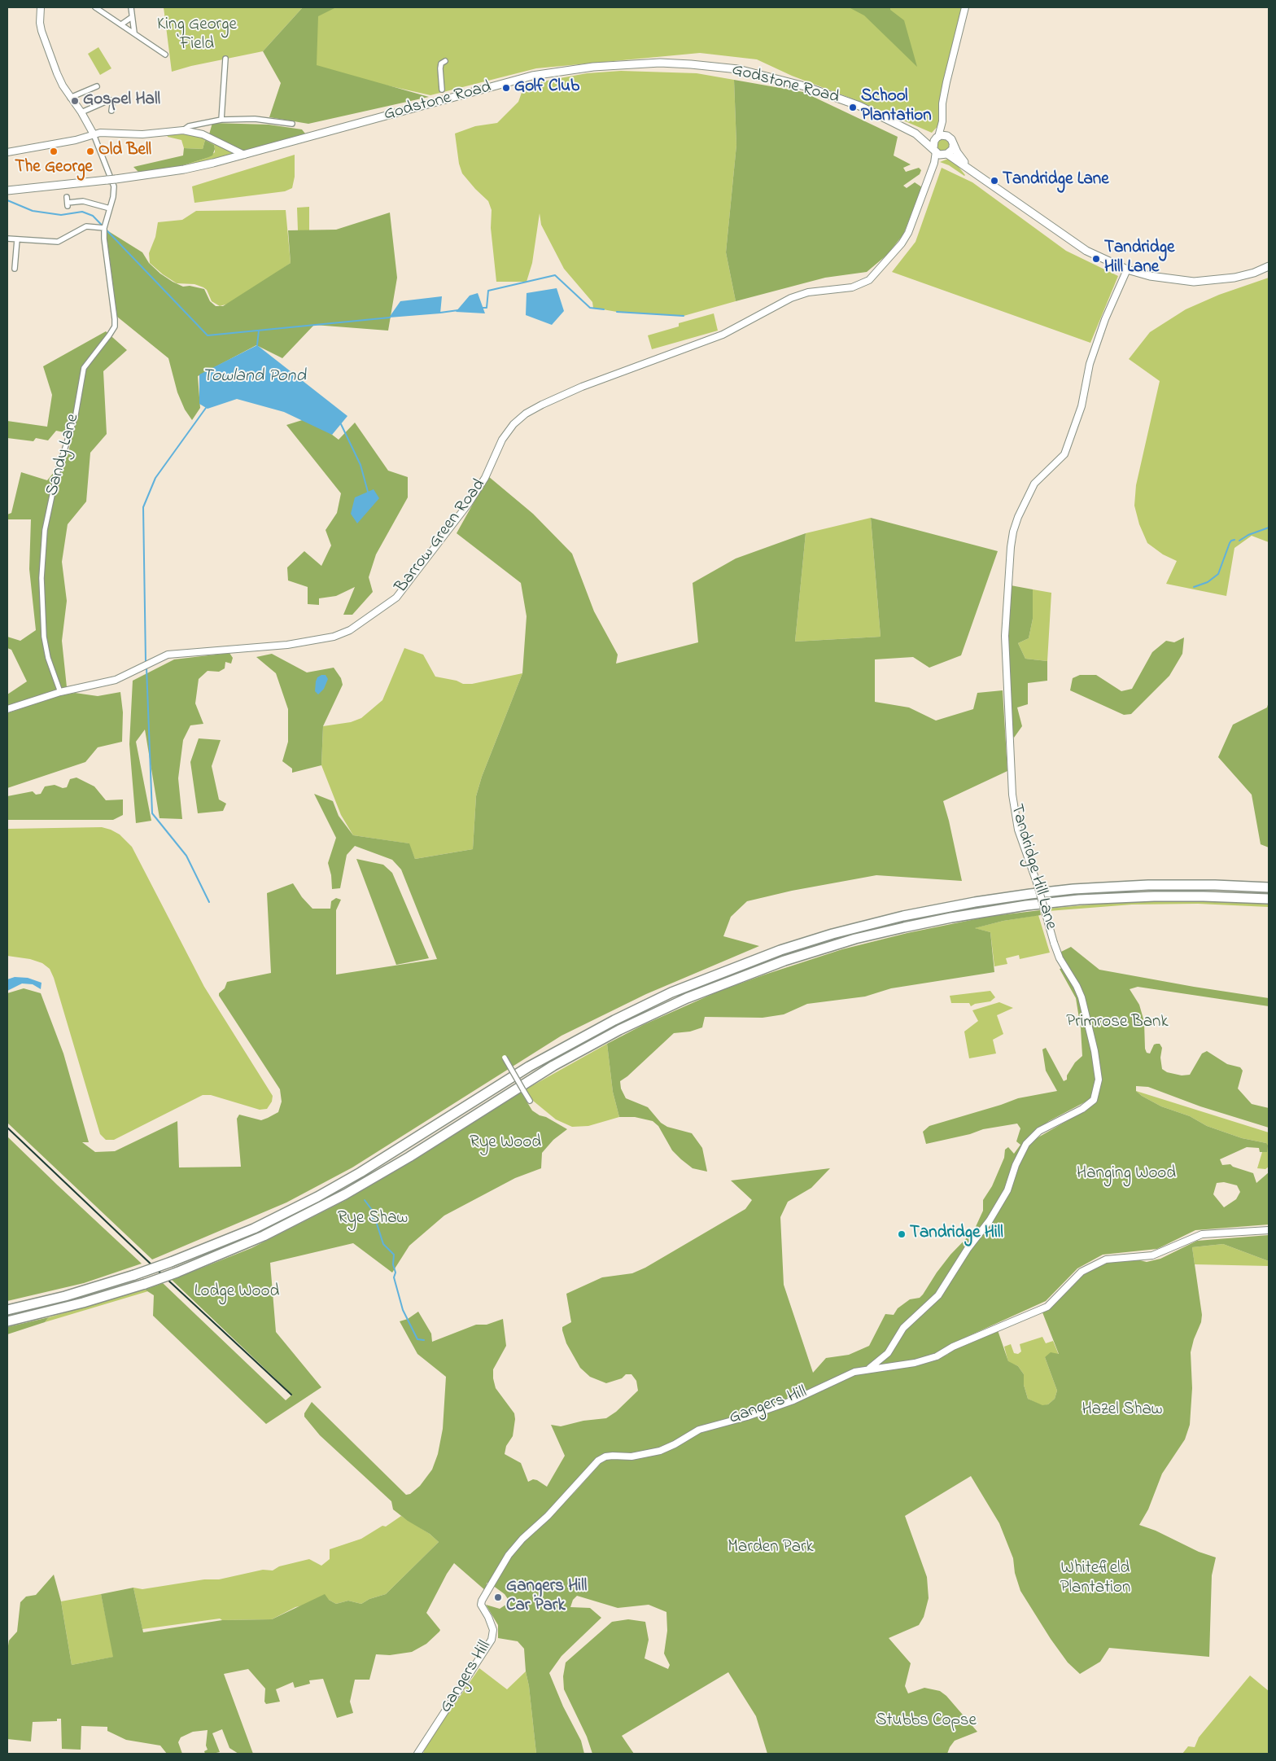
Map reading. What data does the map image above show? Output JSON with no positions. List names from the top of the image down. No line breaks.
{"streets":{"main road":["Godstone Road"],"street":["Sandy Lane","Barrow Green Road","Tandridge Hill Lane","Gangers Hill"]},"crossings":[["Godstone Road","Barrow Green Road"],["Sandy Lane","Barrow Green Road"],["Tandridge Hill Lane","Gangers Hill"]],"water":["Towland Pond"],"parks":["King George Field","Primrose Bank","Rye Wood","Hanging Wood","Rye Shaw","Lodge Wood","Hazel Shaw","Marden Park","Whitefield Plantation","Stubbs Copse"],"places":["Golf Club","Gospel Hall","School Plantation","The George","Old Bell","Tandridge Lane","Tandridge Hill Lane","Tandridge Hill","Gangers Hill Car Park"]}
